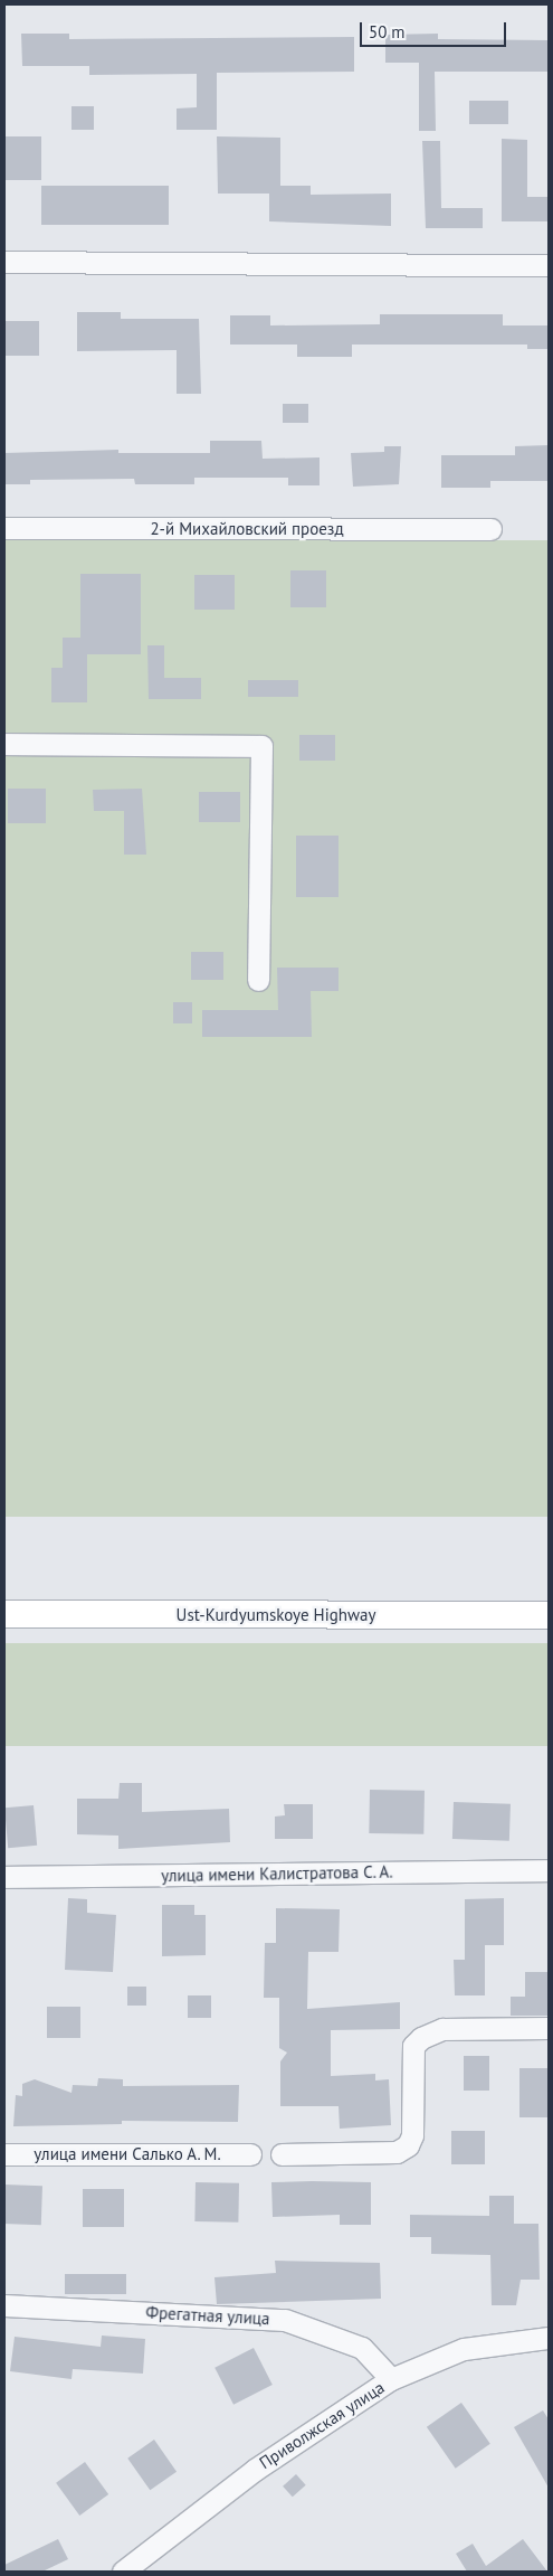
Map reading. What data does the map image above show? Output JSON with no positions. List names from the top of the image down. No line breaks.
{"streets":{"main road":["Ust-Kurdyumskoye Highway"],"street":["2-й Михайловский проезд","улица имени Калистратова С. А.","улица имени Салько А. М.","Фрегатная улица","Приволжская улица"]},"crossings":[["Фрегатная улица","Приволжская улица"]],"scale_bar":"50 m"}
